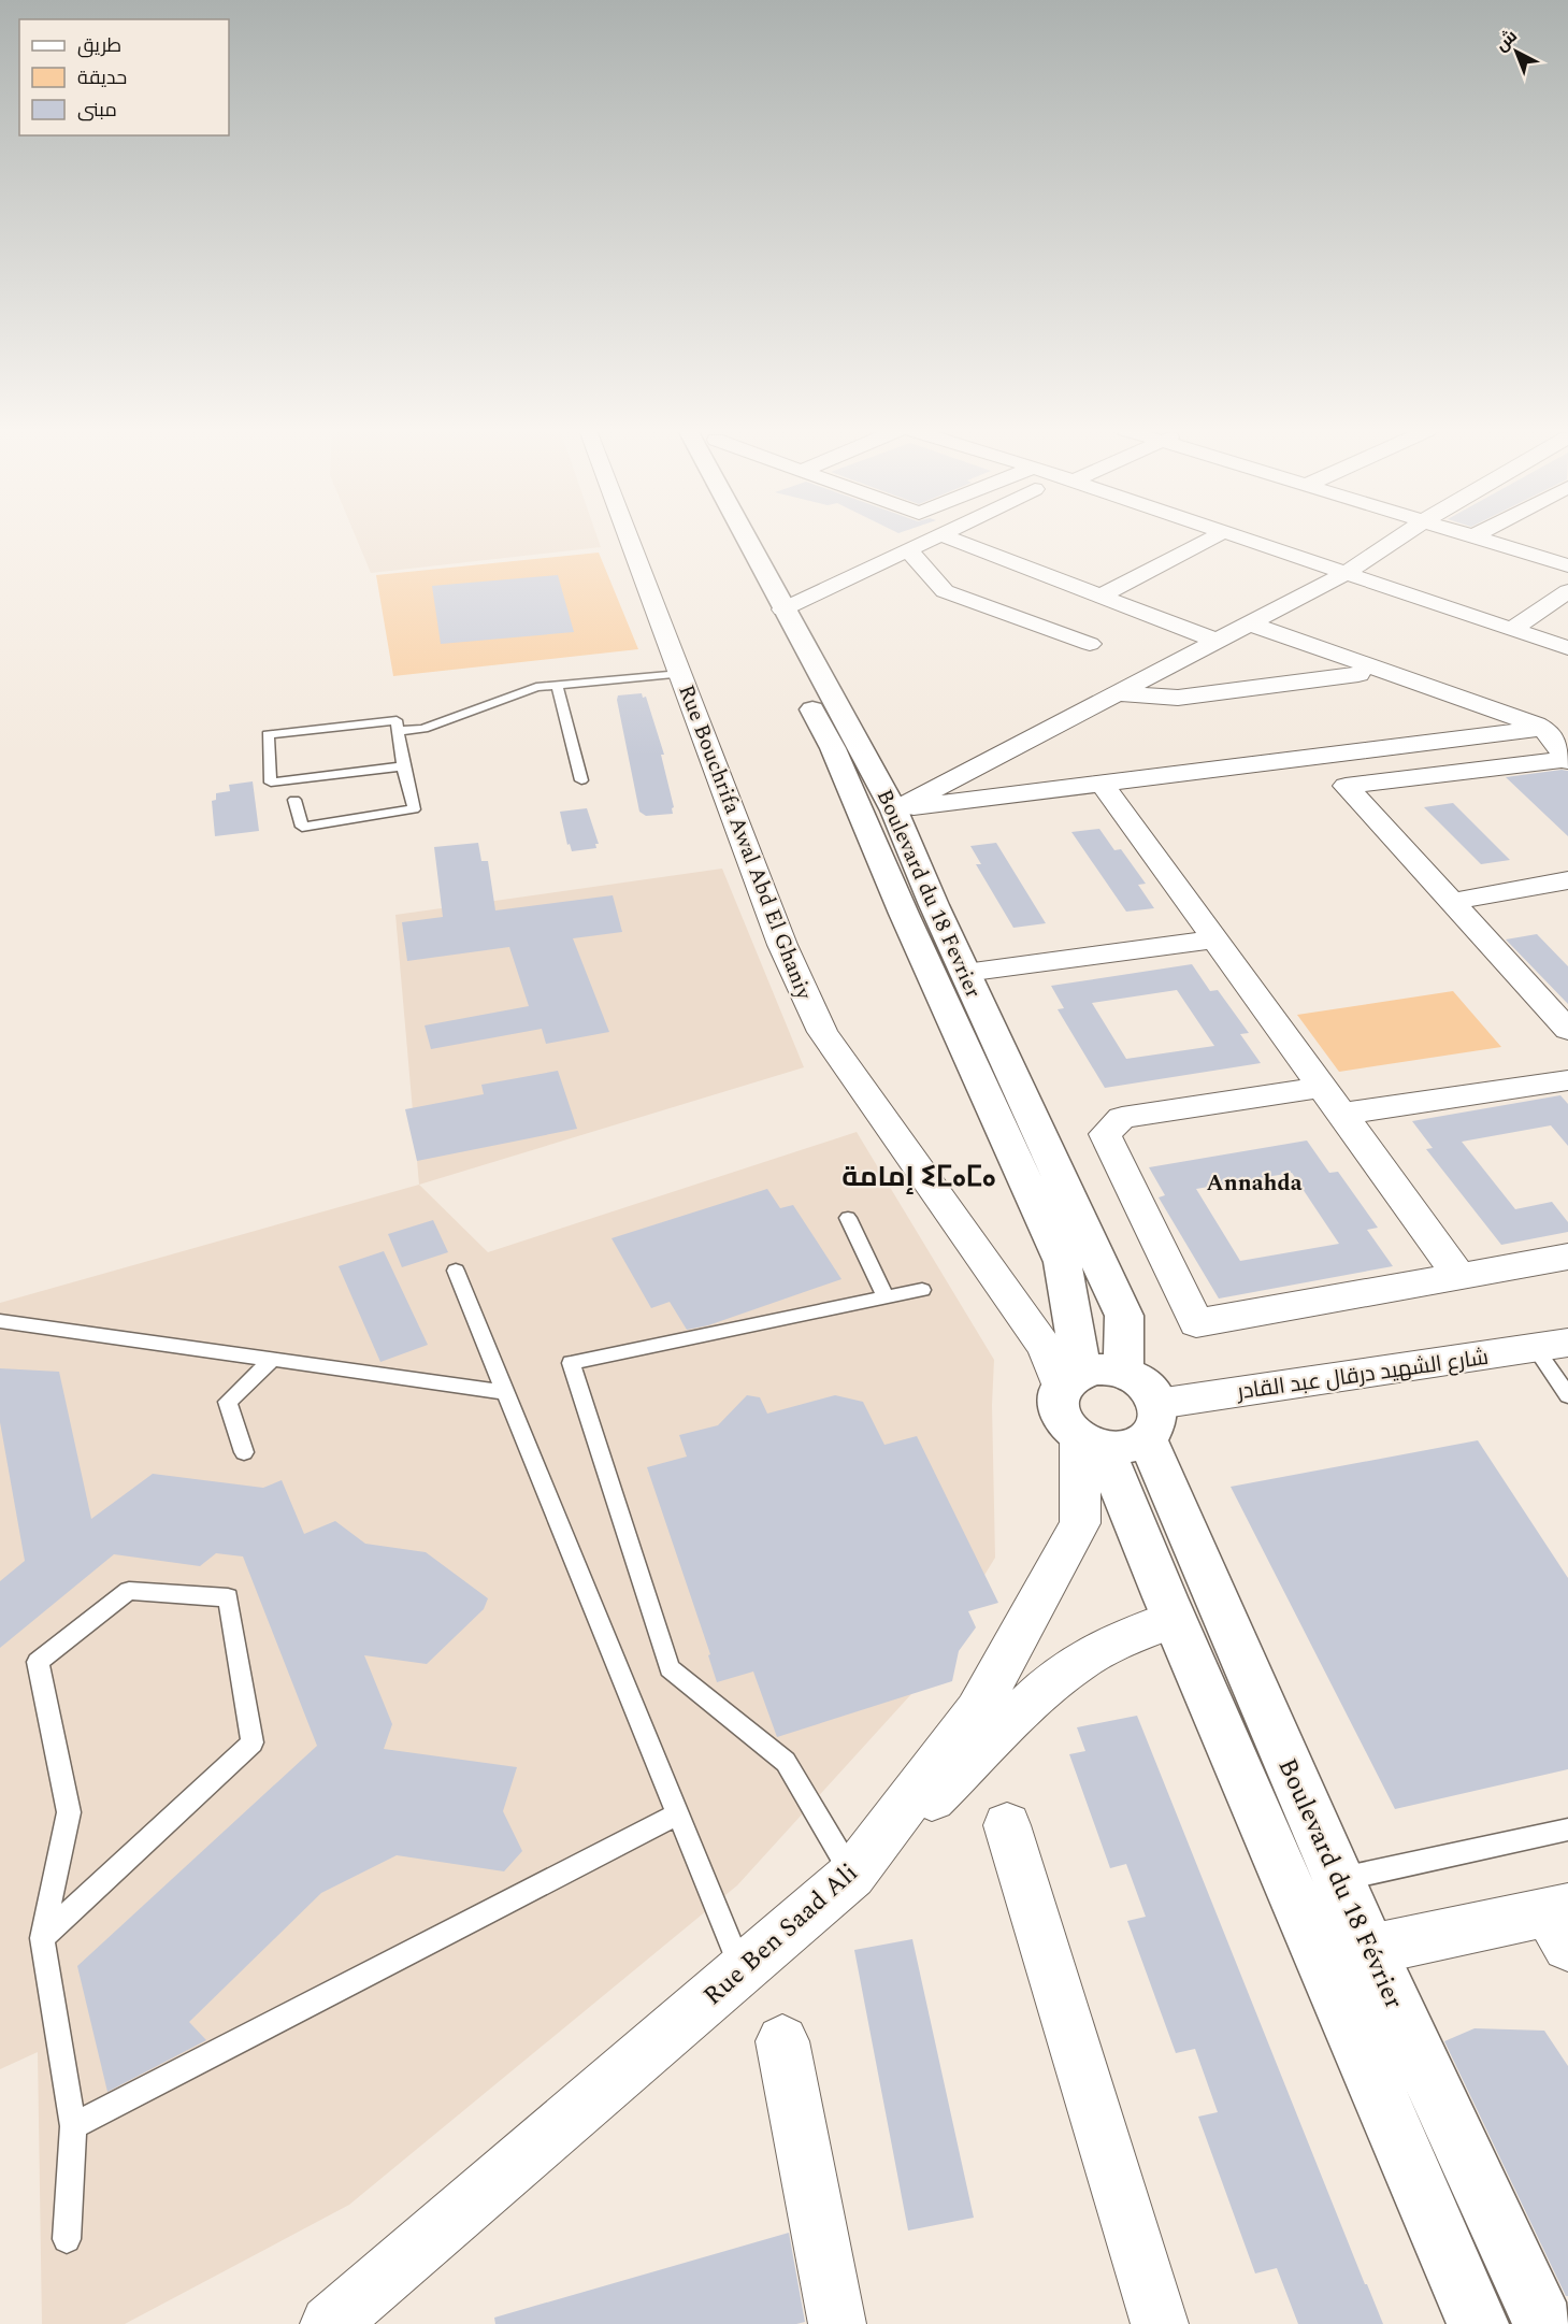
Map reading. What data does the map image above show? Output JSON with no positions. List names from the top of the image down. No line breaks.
{"streets":{"main road":["Boulevard du 18 Fevrier","Boulevard du 18 Février"],"street":["Rue Bouchrifa Awal Abd El Ghaniy","شارع الشهيد درقال عبد القادر","Rue Ben Saad Ali"]},"crossings":[["Rue Bouchrifa Awal Abd El Ghaniy","Boulevard du 18 Fevrier"],["Boulevard du 18 Fevrier","شارع الشهيد درقال عبد القادر"],["Boulevard du 18 Fevrier","Boulevard du 18 Février"],["Boulevard du 18 Fevrier","Rue Ben Saad Ali"],["شارع الشهيد درقال عبد القادر","Boulevard du 18 Février"],["شارع الشهيد درقال عبد القادر","Rue Ben Saad Ali"],["Boulevard du 18 Février","Rue Ben Saad Ali"]],"districts":["إمامة ⵉⵎⴰⵎⴰ","Annahda"],"legend":["طريق","حديقة","مبنى"],"north":"top left"}
